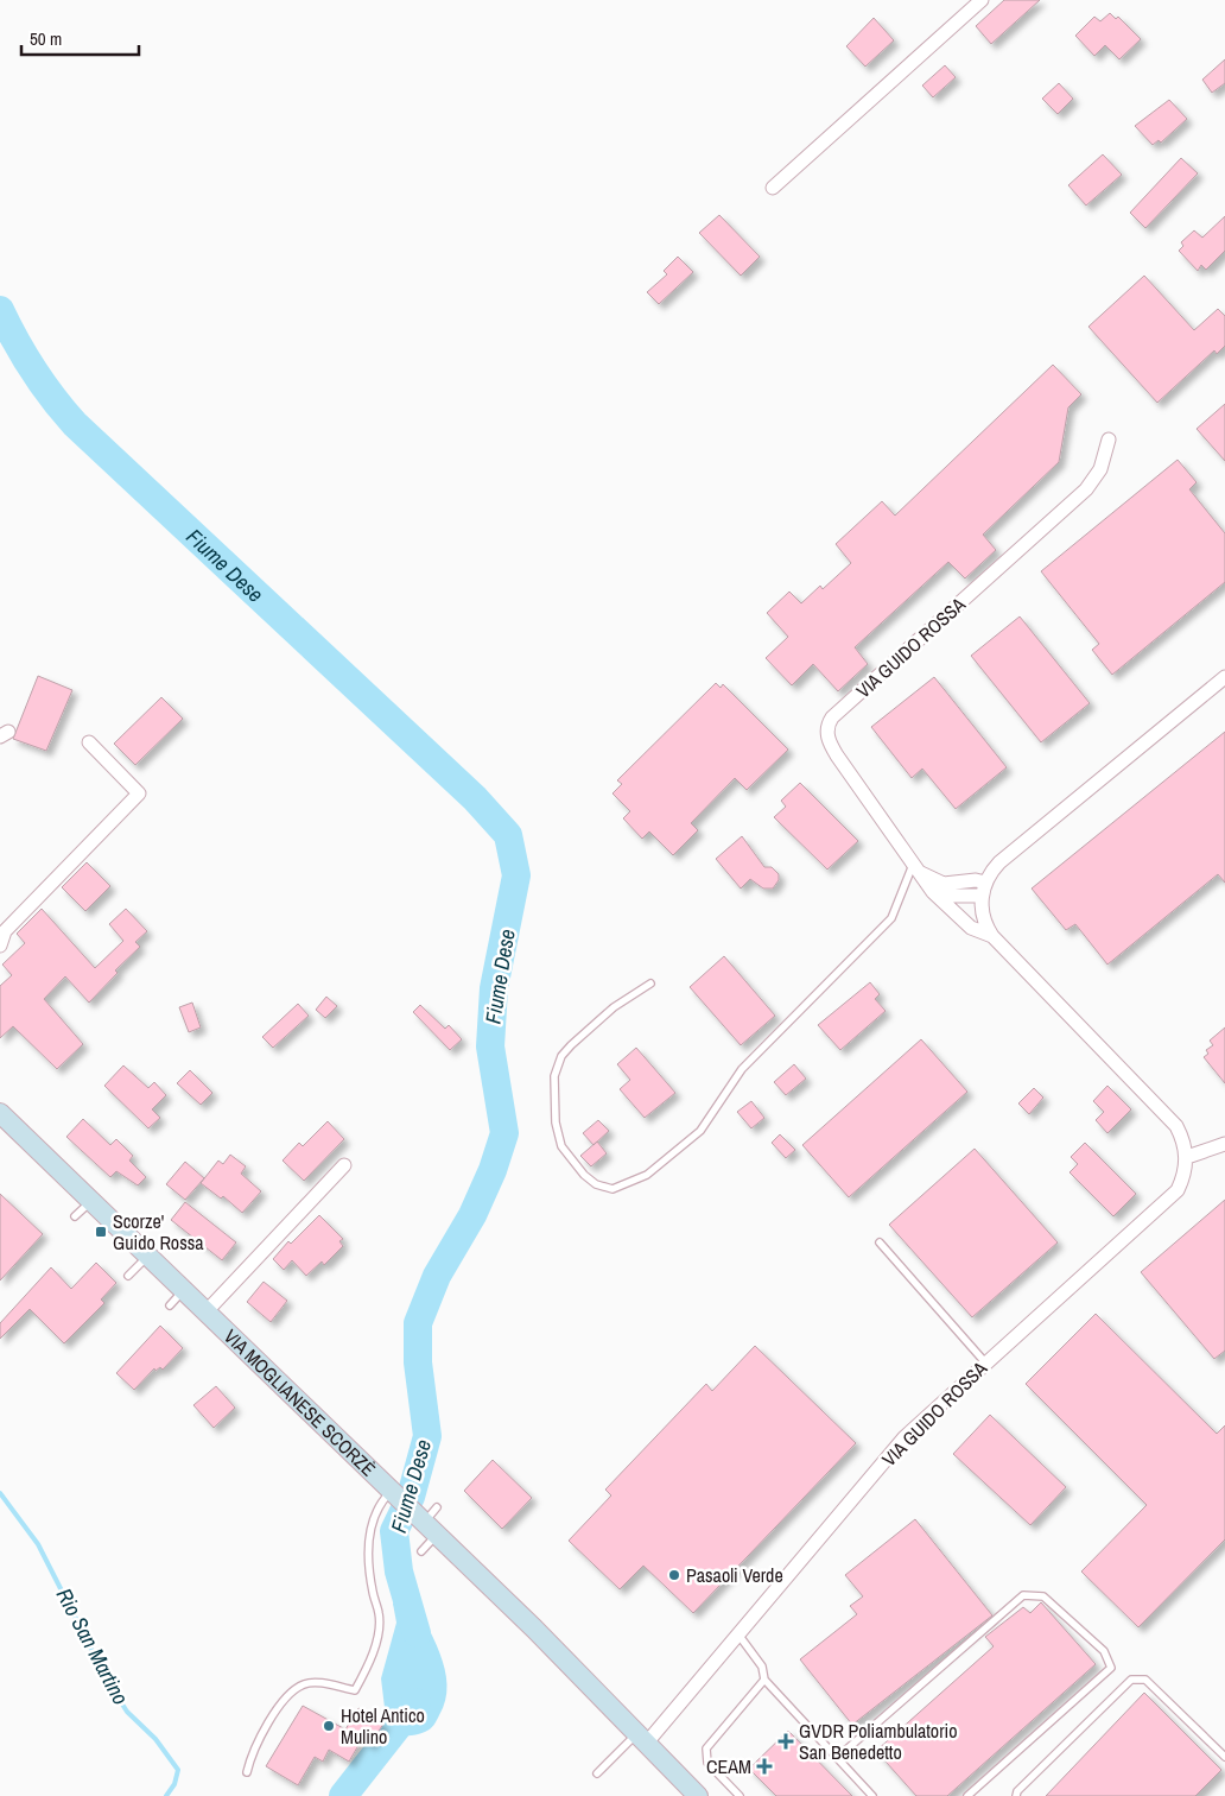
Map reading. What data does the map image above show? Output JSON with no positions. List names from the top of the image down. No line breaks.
{"streets":{"main road":["VIA MOGLIANESE SCORZÈ"],"street":["VIA GUIDO ROSSA"]},"crossings":[["VIA GUIDO ROSSA","VIA MOGLIANESE SCORZÈ"]],"water":["Fiume Dese","Rio San Martino"],"places":{"transit":["Scorze' Guido Rossa"],"other":["Pasaoli Verde","Hotel Antico Mulino"],"health":["GVDR Poliambulatorio San Benedetto","CEAM"]},"scale_bar":"50 m"}
